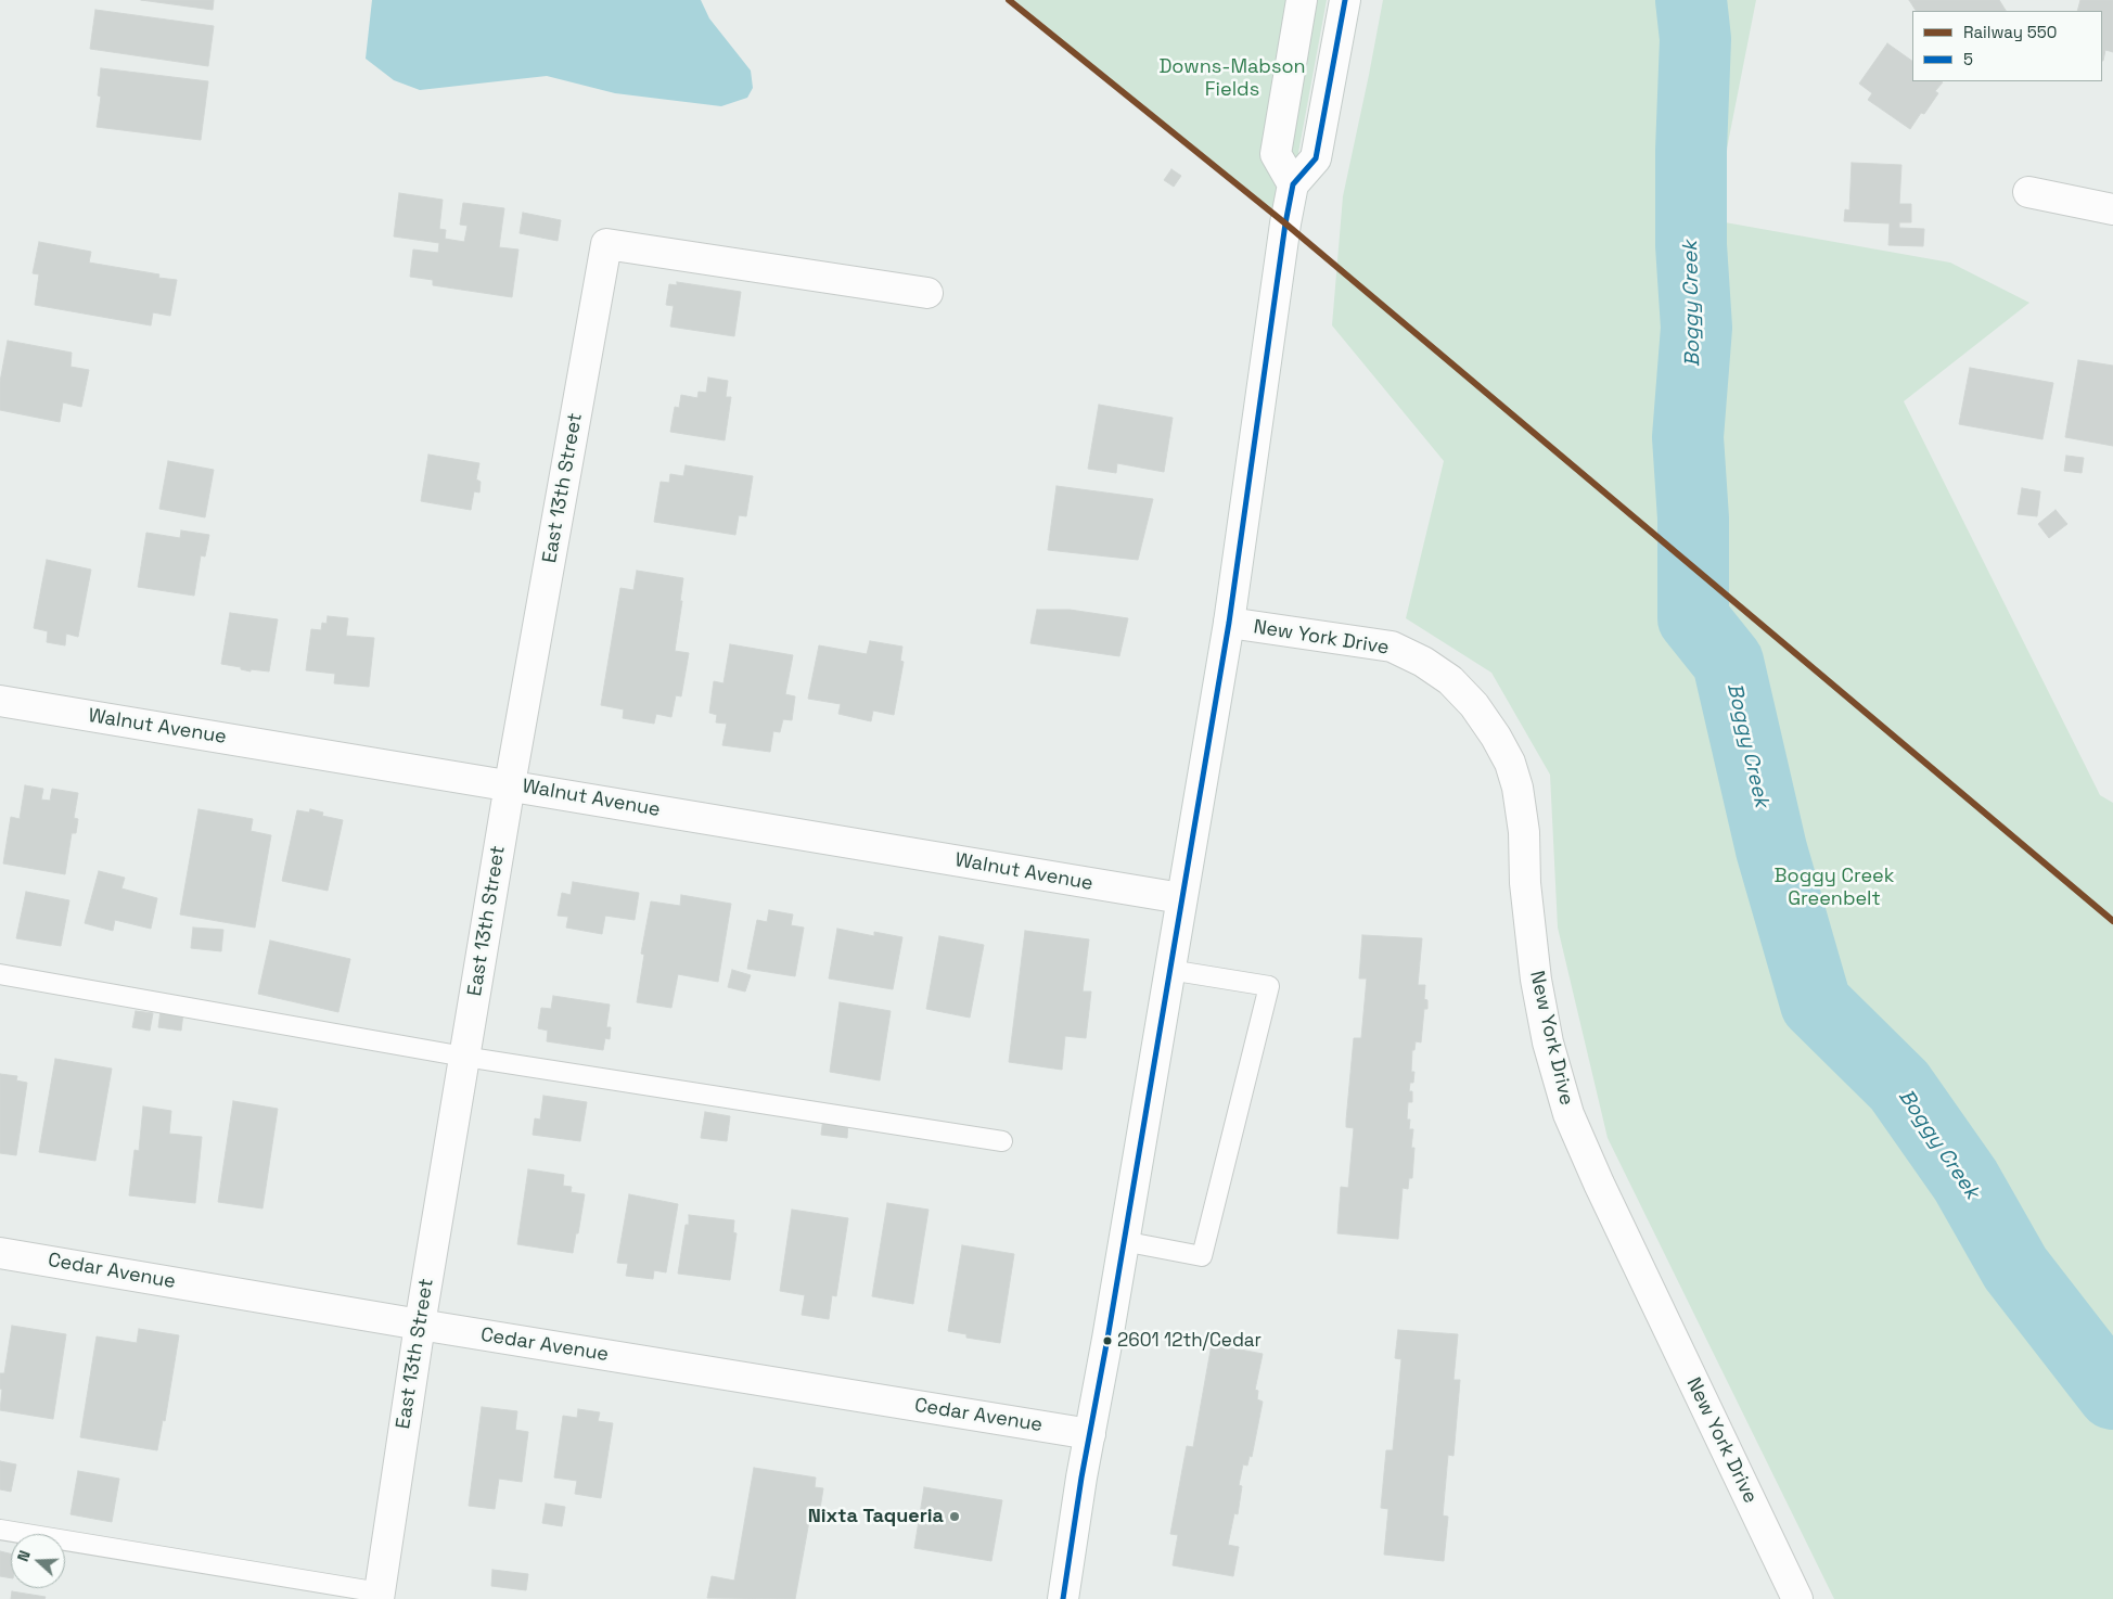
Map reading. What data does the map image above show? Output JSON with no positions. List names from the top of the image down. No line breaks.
{"streets":{"street":["East 13th Street","New York Drive","Walnut Avenue","Cedar Avenue"]},"crossings":[["East 13th Street","Walnut Avenue"],["East 13th Street","Cedar Avenue"]],"water":["Boggy Creek"],"parks":["Downs-Mabson Fields","Boggy Creek Greenbelt"],"places":["2601 12th/Cedar","Nixta Taqueria"],"lines":["rail line 550","transit line 5"],"legend":["Railway 550","5"],"north":"left"}
